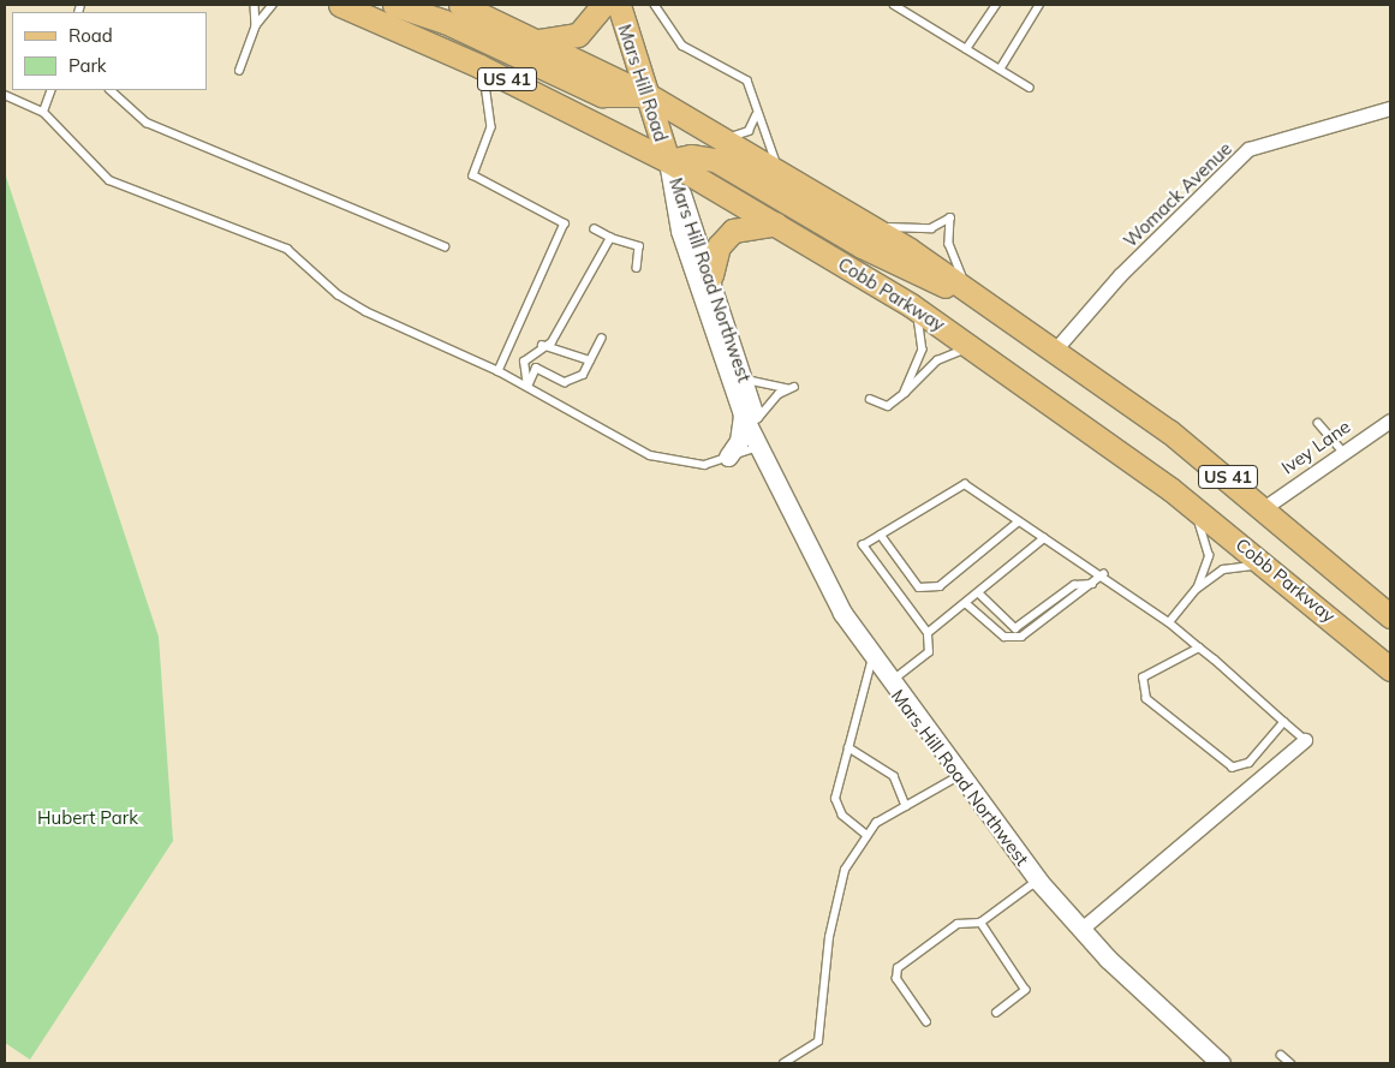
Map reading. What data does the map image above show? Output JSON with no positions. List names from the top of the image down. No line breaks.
{"streets":{"main road":["US 41","Mars Hill Road","Cobb Parkway"],"street":["Womack Avenue","Mars Hill Road Northwest","Ivey Lane"]},"crossings":[["US 41","Mars Hill Road"],["US 41","Womack Avenue"],["US 41","Ivey Lane"],["Mars Hill Road","Mars Hill Road Northwest"],["Mars Hill Road","Cobb Parkway"],["Mars Hill Road Northwest","Cobb Parkway"]],"parks":["Hubert Park"],"legend":["Road","Park"]}
